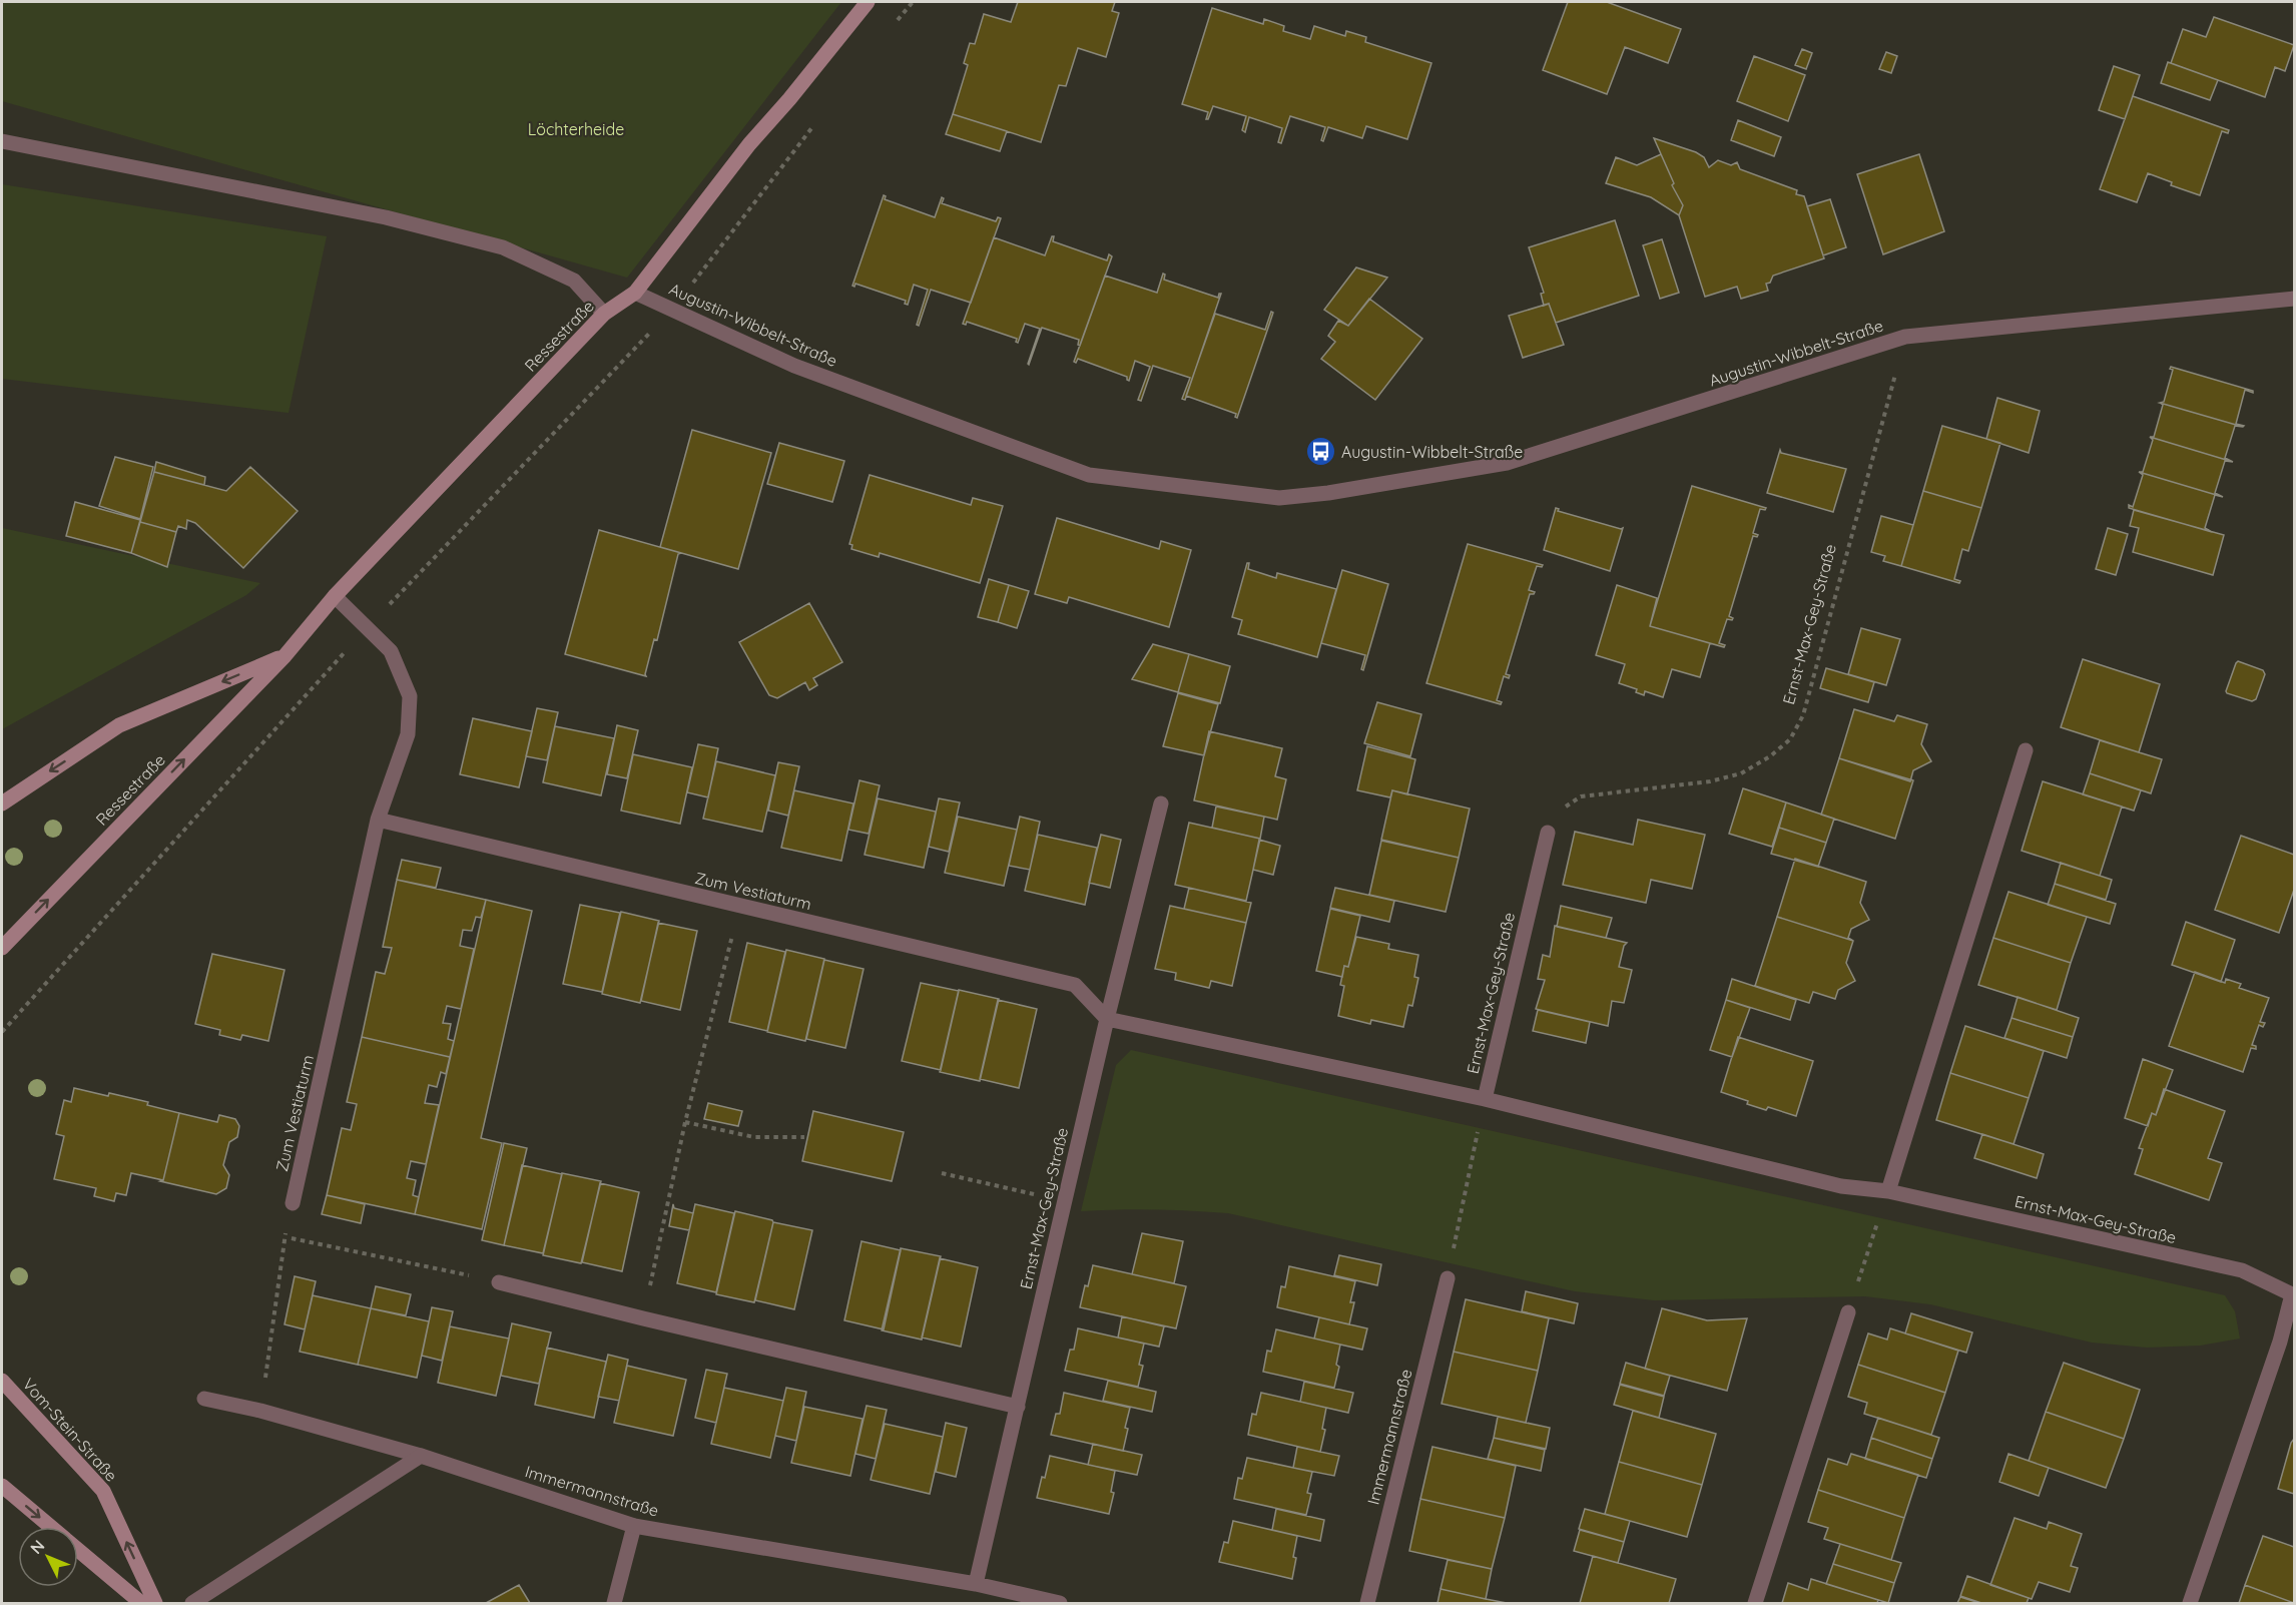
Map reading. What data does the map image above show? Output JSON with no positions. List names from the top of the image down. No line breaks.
{"streets":{"main road":["Ressestraße","Vom-Stein-Straße"],"street":["Augustin-Wibbelt-Straße","Ernst-Max-Gey-Straße","Zum Vestiaturm","Immermannstraße"]},"crossings":[["Augustin-Wibbelt-Straße","Ressestraße"],["Augustin-Wibbelt-Straße","Ernst-Max-Gey-Straße"],["Ressestraße","Zum Vestiaturm"],["Ernst-Max-Gey-Straße","Zum Vestiaturm"],["Ernst-Max-Gey-Straße","Immermannstraße"]],"parks":["Löchterheide"],"places":{"bus stop":["Augustin-Wibbelt-Straße"]},"north":"top left"}
